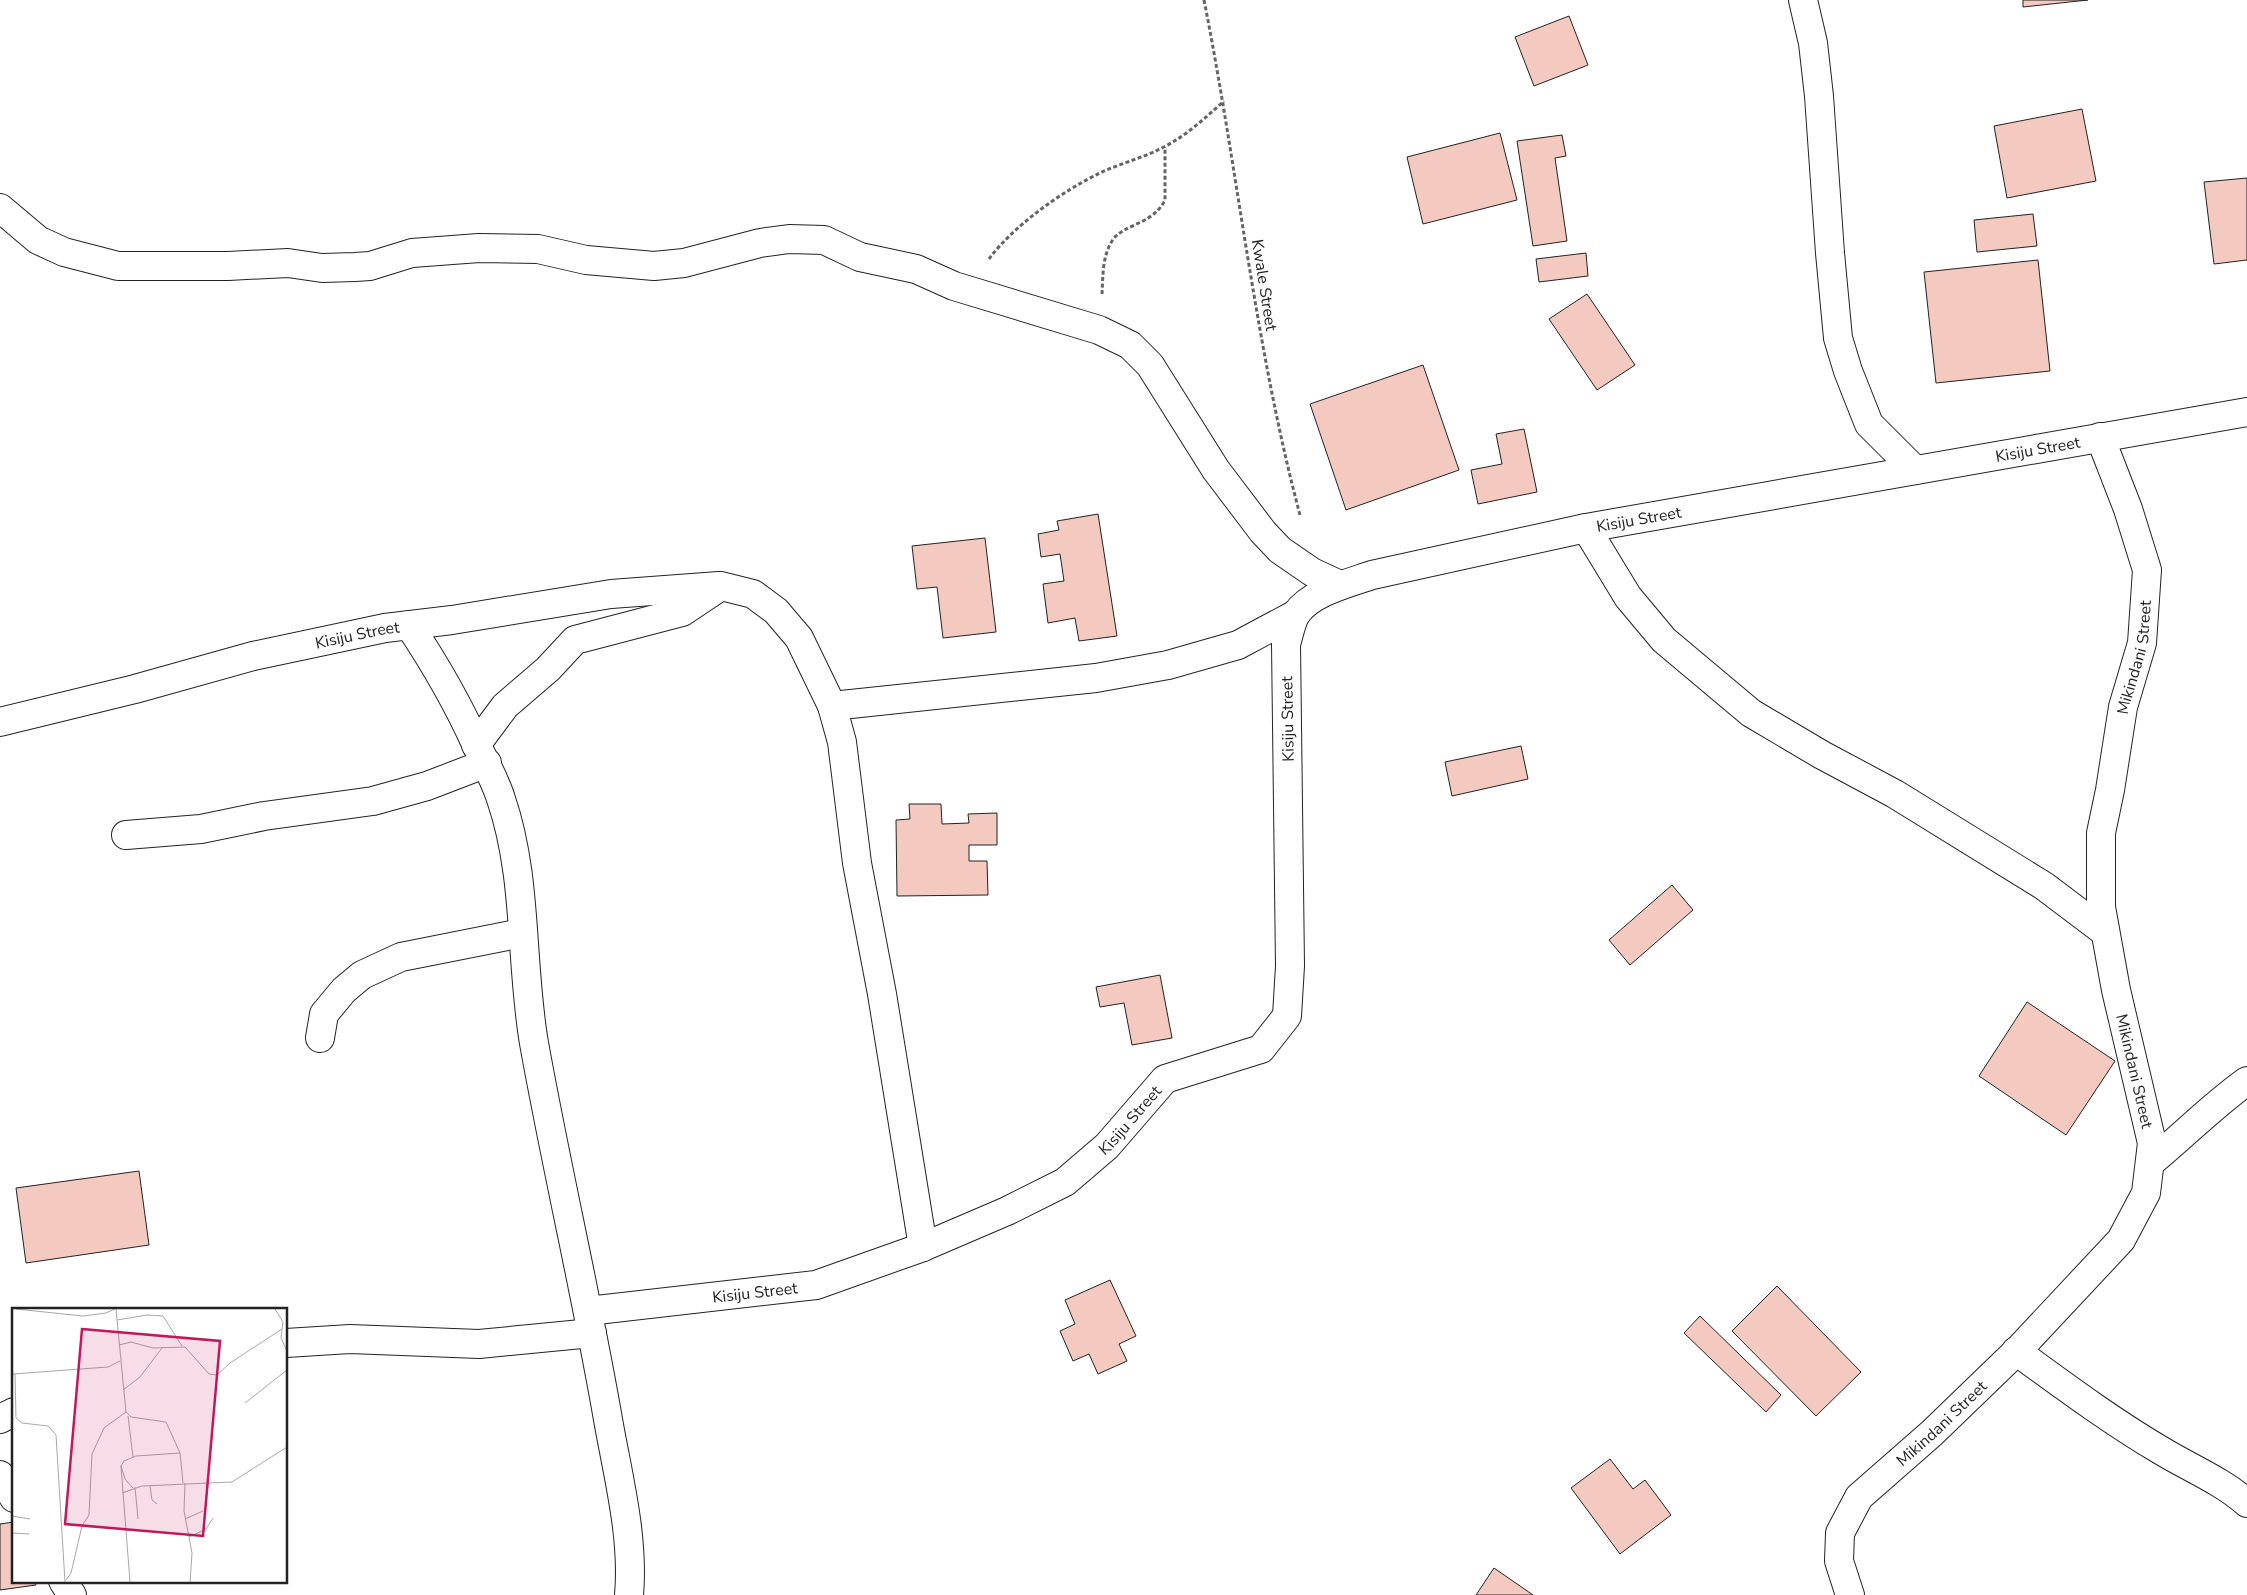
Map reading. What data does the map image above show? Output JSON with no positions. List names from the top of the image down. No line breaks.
{"streets":{"street":["Kisiju Street","Mikindani Street"],"path":["Kwale Street"]},"crossings":[["Kisiju Street","Mikindani Street"]]}
